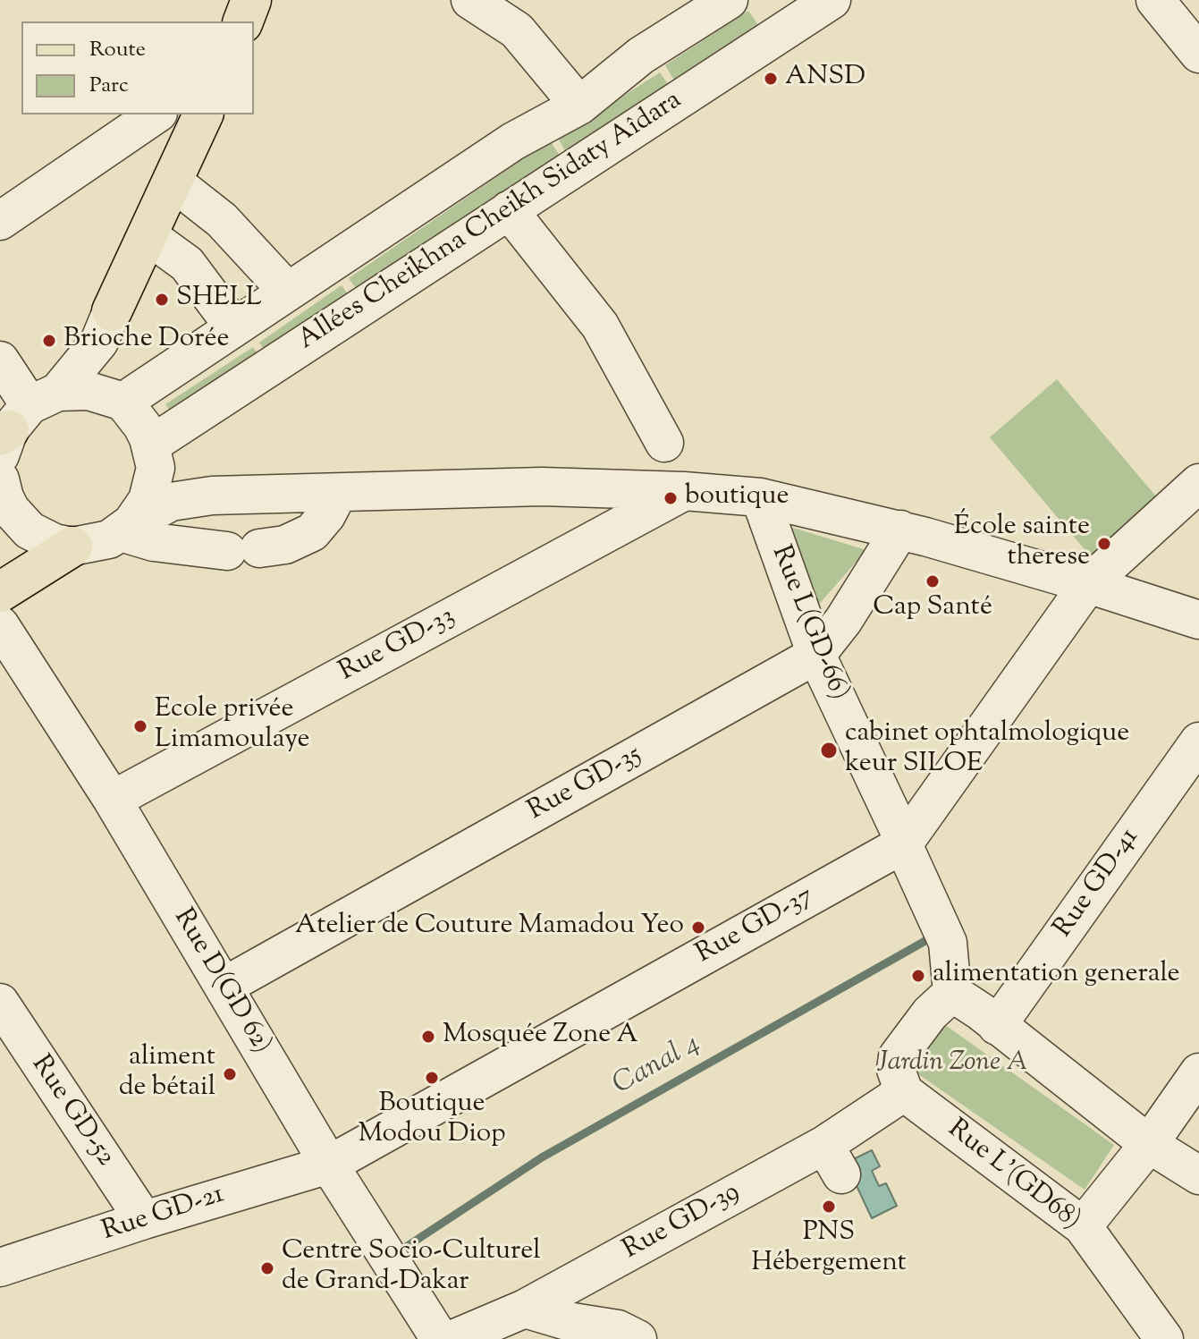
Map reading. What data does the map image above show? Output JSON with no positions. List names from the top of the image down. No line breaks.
{"streets":{"street":["Allées Cheikhna Cheikh Sidaty Aîdara","Rue L(GD-66)","Rue GD-33","Rue GD-35","Rue GD-41","Rue GD-37","Rue D(GD 62)","Rue GD-52","Rue L'(GD68)","Rue GD-21","Rue GD-39"]},"crossings":[["Rue L(GD-66)","Rue GD-35"],["Rue L(GD-66)","Rue GD-37"],["Rue GD-33","Rue D(GD 62)"],["Rue GD-35","Rue D(GD 62)"],["Rue GD-37","Rue D(GD 62)"],["Rue GD-37","Rue GD-21"],["Rue D(GD 62)","Rue GD-21"],["Rue GD-52","Rue GD-21"],["Rue L'(GD68)","Rue GD-39"]],"water":["Canal 4"],"parks":["Jardin Zone A"],"places":["ANSD","SHELL","Brioche Dorée","boutique","École sainte therese","Cap Santé","Ecole privée Limamoulaye","cabinet ophtalmologique keur SILOE","Atelier de Couture Mamadou Yeo","alimentation generale","Mosquée Zone A","aliment de bétail","Boutique Modou Diop","PNS Hébergement","Centre Socio-Culturel de Grand-Dakar"],"legend":["Route","Parc"]}
